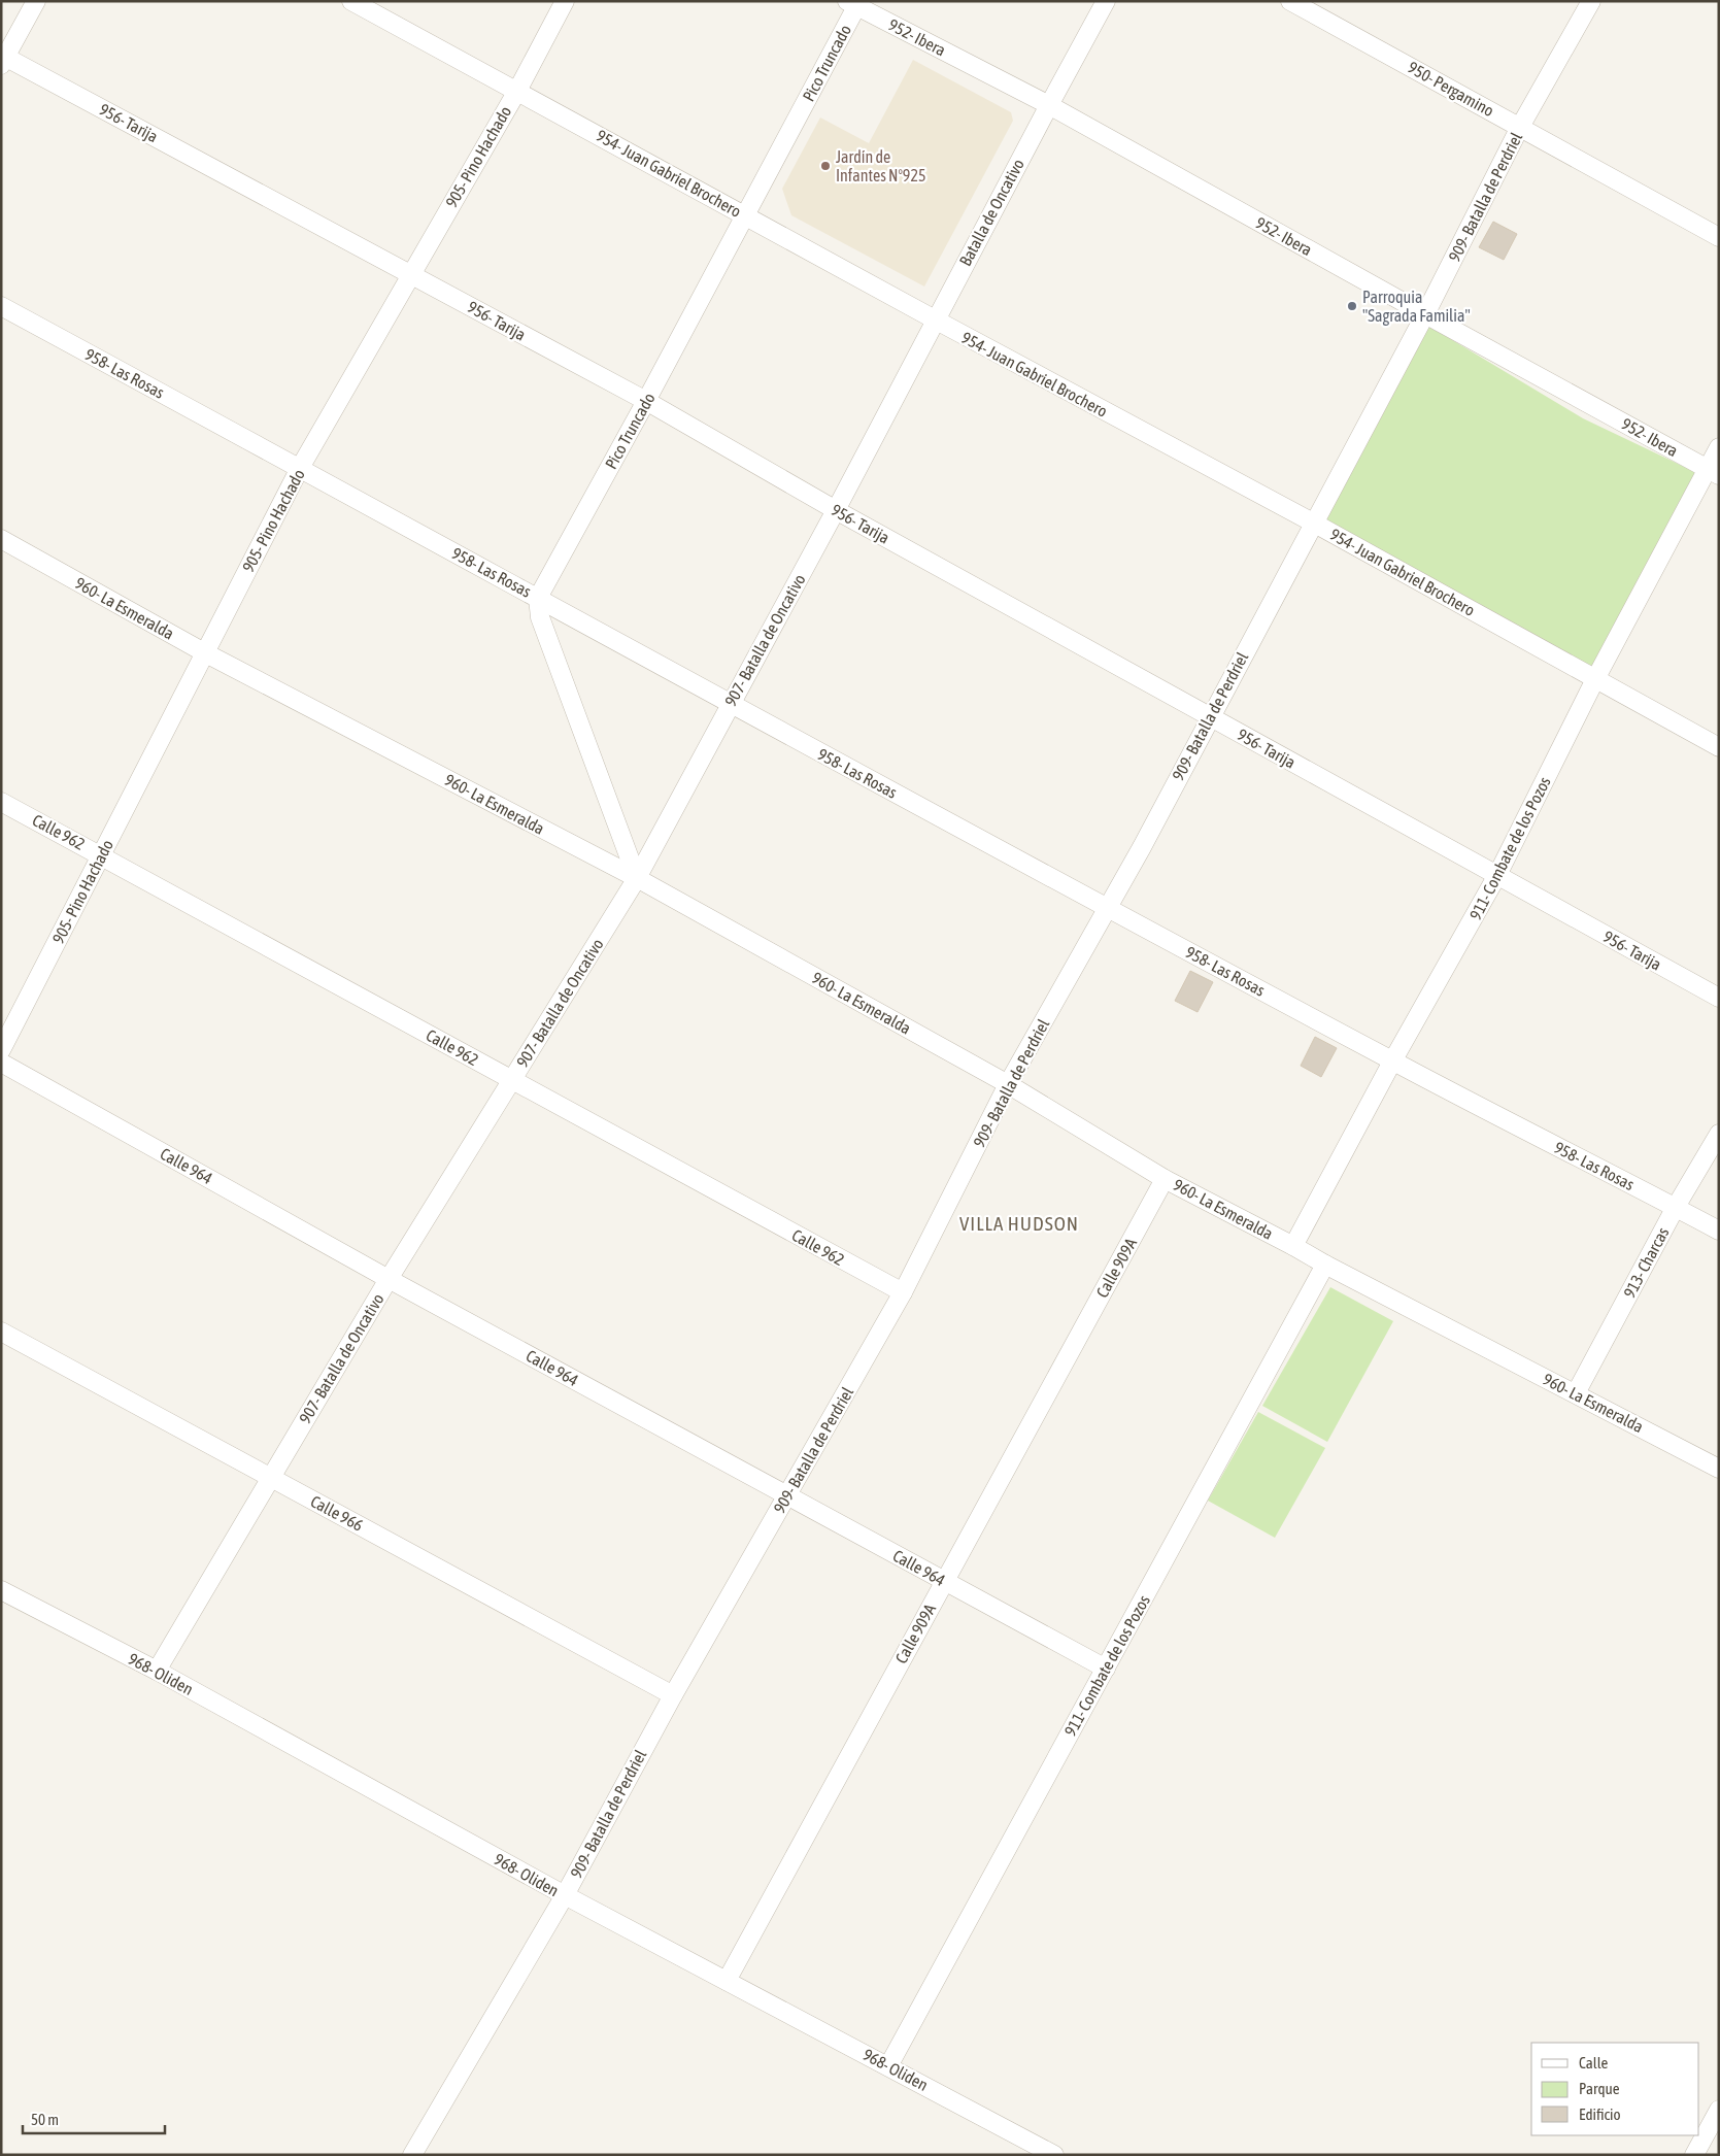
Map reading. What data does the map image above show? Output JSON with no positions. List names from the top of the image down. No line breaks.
{"streets":{"street":["952- Ibera","Pico Truncado","950- Pergamino","956- Tarija","905- Pino Hachado","954- Juan Gabriel Brochero","909- Batalla de Perdriel","Batalla de Oncativo","958- Las Rosas","960- La Esmeralda","907- Batalla de Oncativo","Calle 962","911- Combate de los Pozos","Calle 964","913- Charcas","Calle 909A","Calle 966","968- Oliden"]},"crossings":[["952- Ibera","Pico Truncado"],["952- Ibera","909- Batalla de Perdriel"],["952- Ibera","Batalla de Oncativo"],["952- Ibera","911- Combate de los Pozos"],["Pico Truncado","956- Tarija"],["Pico Truncado","954- Juan Gabriel Brochero"],["Pico Truncado","958- Las Rosas"],["950- Pergamino","909- Batalla de Perdriel"],["956- Tarija","905- Pino Hachado"],["956- Tarija","909- Batalla de Perdriel"],["956- Tarija","907- Batalla de Oncativo"],["956- Tarija","911- Combate de los Pozos"],["905- Pino Hachado","954- Juan Gabriel Brochero"],["905- Pino Hachado","958- Las Rosas"],["905- Pino Hachado","960- La Esmeralda"],["905- Pino Hachado","Calle 962"],["954- Juan Gabriel Brochero","909- Batalla de Perdriel"],["954- Juan Gabriel Brochero","Batalla de Oncativo"],["954- Juan Gabriel Brochero","907- Batalla de Oncativo"],["954- Juan Gabriel Brochero","911- Combate de los Pozos"],["909- Batalla de Perdriel","958- Las Rosas"],["909- Batalla de Perdriel","960- La Esmeralda"],["909- Batalla de Perdriel","Calle 962"],["909- Batalla de Perdriel","Calle 964"],["909- Batalla de Perdriel","Calle 966"],["909- Batalla de Perdriel","968- Oliden"],["Batalla de Oncativo","907- Batalla de Oncativo"],["958- Las Rosas","907- Batalla de Oncativo"],["958- Las Rosas","911- Combate de los Pozos"],["958- Las Rosas","913- Charcas"],["960- La Esmeralda","907- Batalla de Oncativo"],["960- La Esmeralda","911- Combate de los Pozos"],["960- La Esmeralda","913- Charcas"],["960- La Esmeralda","Calle 909A"],["907- Batalla de Oncativo","Calle 962"],["907- Batalla de Oncativo","Calle 964"],["907- Batalla de Oncativo","Calle 966"],["907- Batalla de Oncativo","968- Oliden"],["911- Combate de los Pozos","Calle 964"],["911- Combate de los Pozos","968- Oliden"],["Calle 964","Calle 909A"],["Calle 909A","968- Oliden"]],"districts":["VILLA HUDSON"],"places":["Jardín de Infantes N°925","Parroquia \"Sagrada Familia\""],"legend":["Calle","Parque","Edificio"],"scale_bar":"50 m"}
